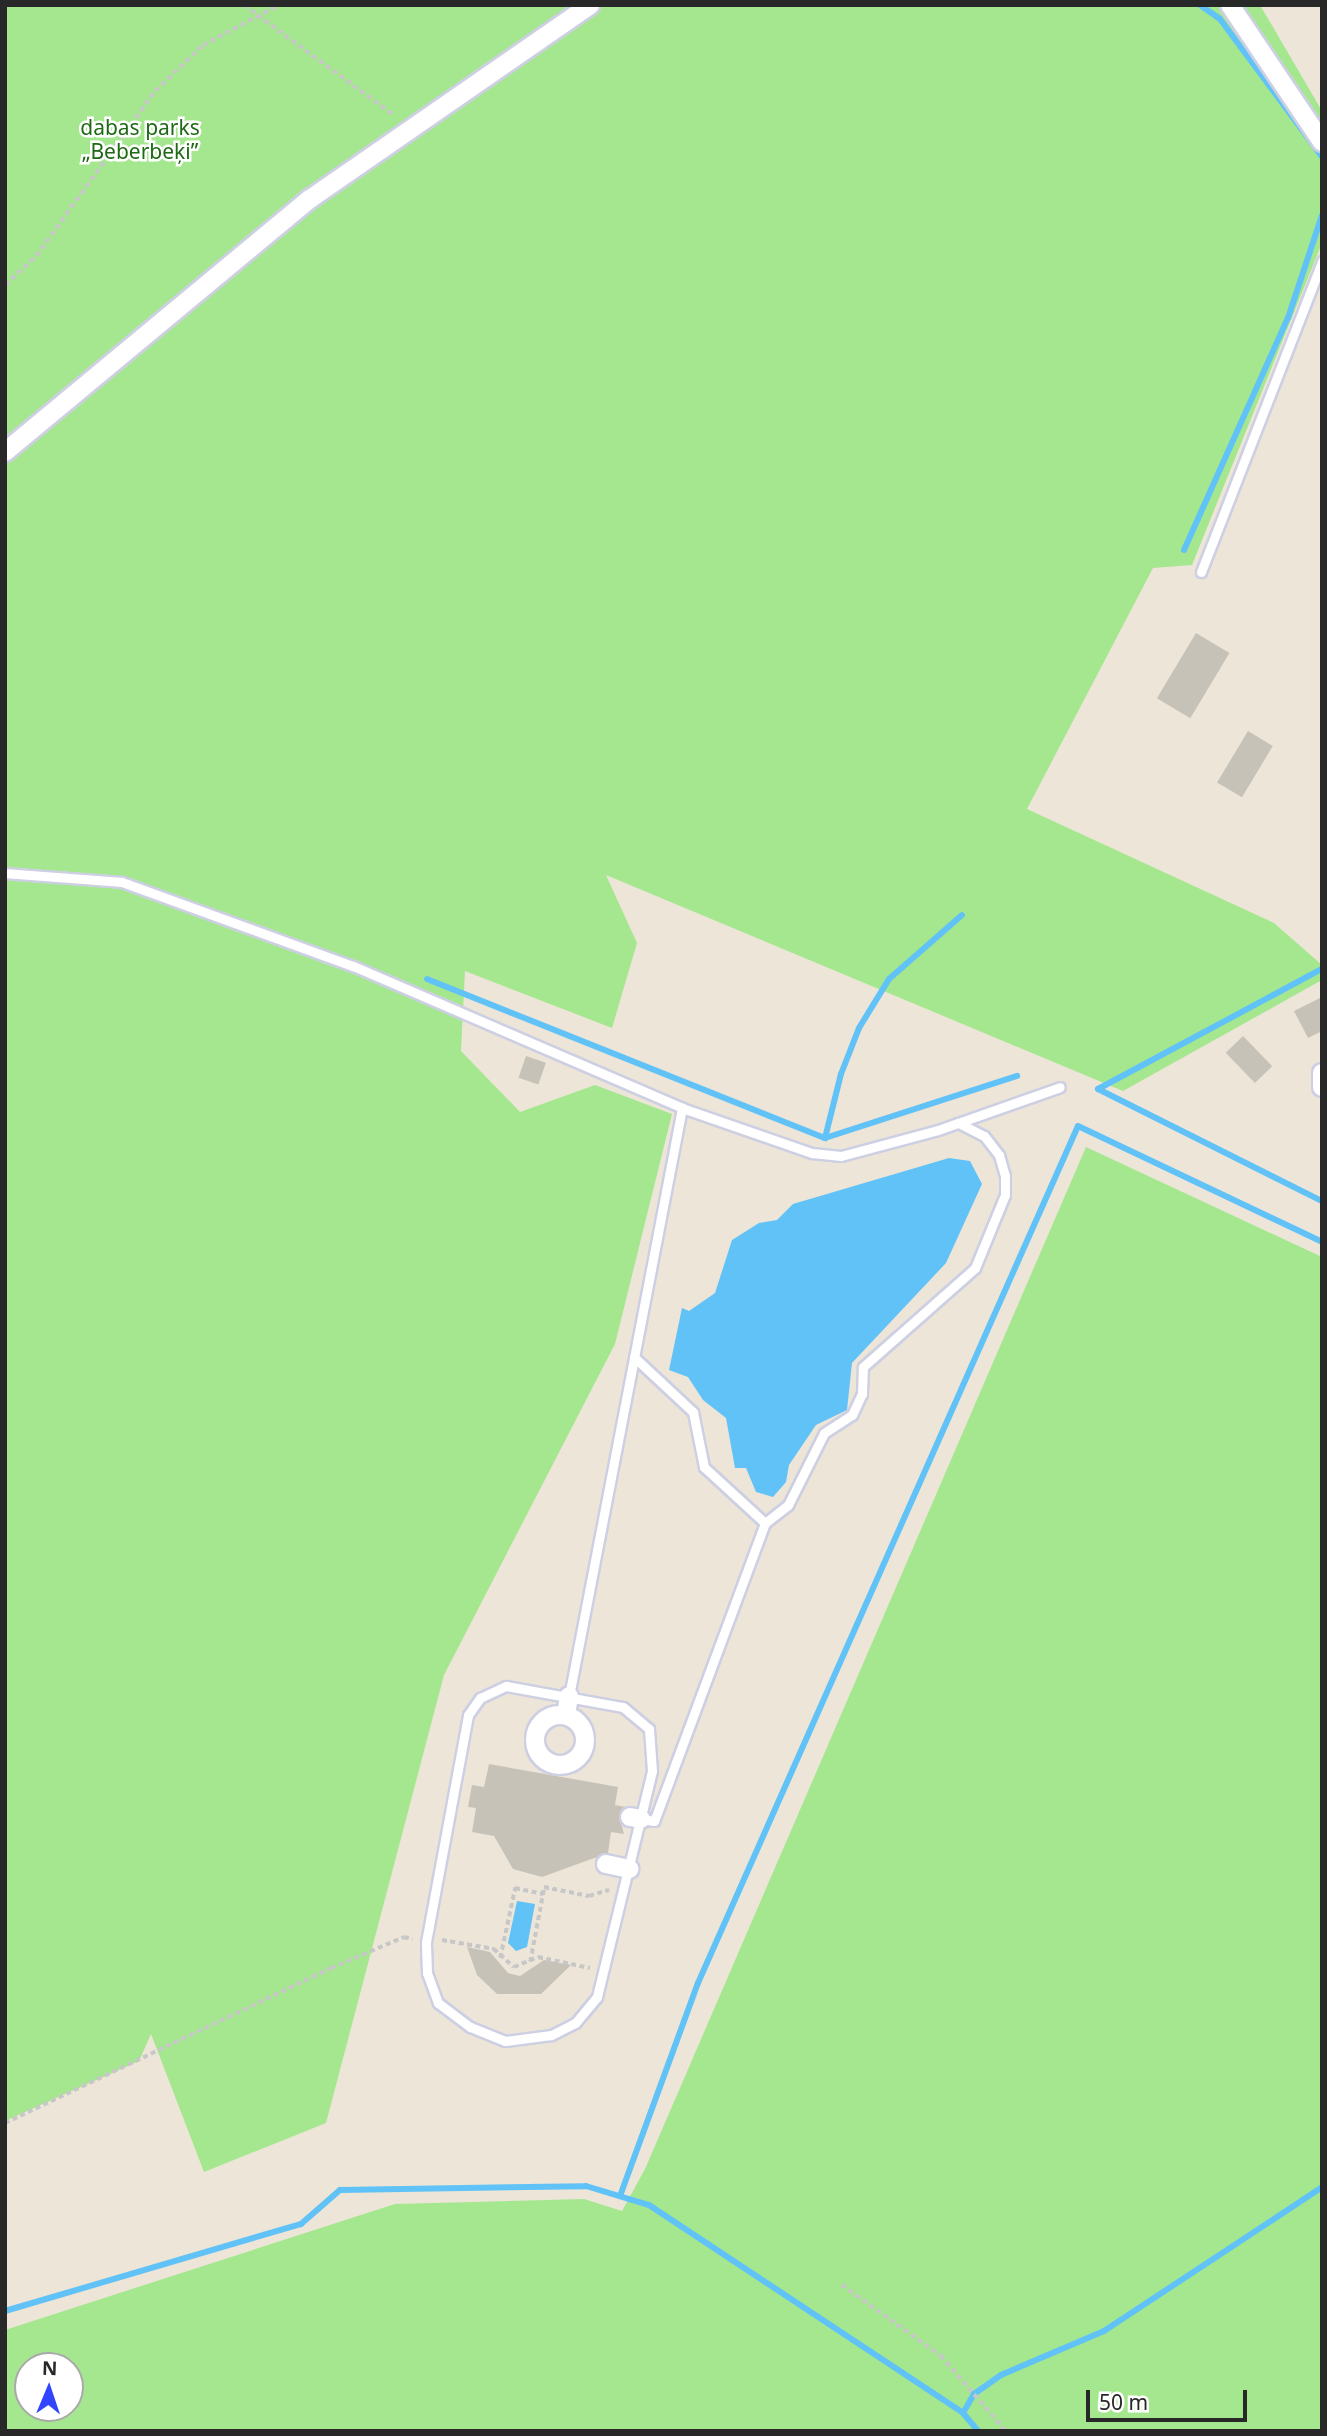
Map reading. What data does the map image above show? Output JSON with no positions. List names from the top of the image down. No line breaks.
{"parks":["dabas parks „Beberbeķi”"],"scale_bar":"50 m","north":"top"}
